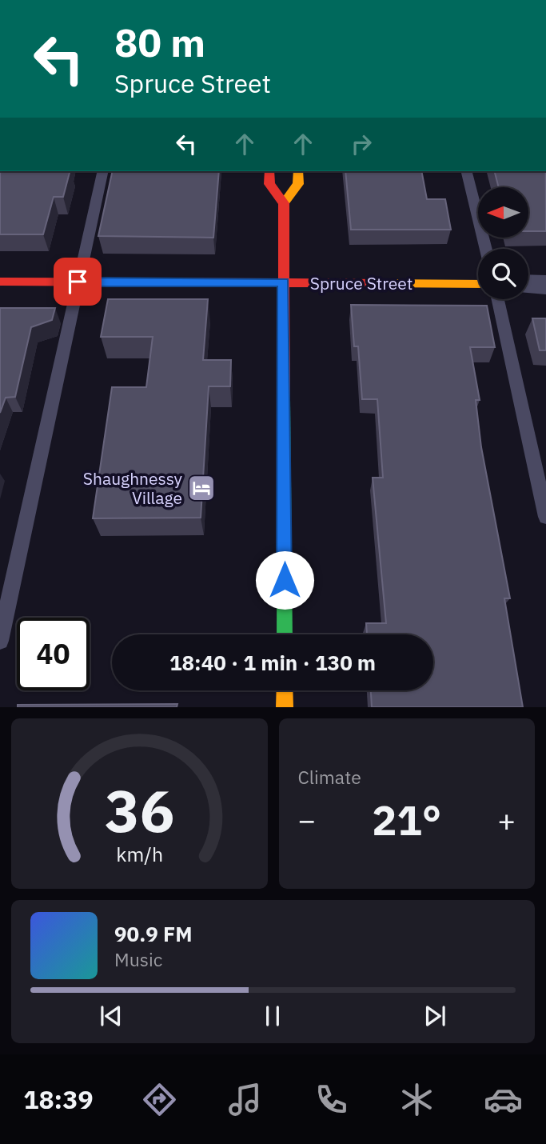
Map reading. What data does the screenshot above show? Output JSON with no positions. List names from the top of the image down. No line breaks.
{"streets":{"street":["Spruce Street"]},"places":{"hotel":["Shaughnessy Village"]},"north":"left","page":{"turn":["80 m","Spruce Street"],"limit":"40","trip":"18:40 · 1 min · 130 m","tile":"Climate","heat":["−","21°","+"],"song":["90.9 FM","Music"],"tabs":"18:39","gauge":["36","km/h"]}}
